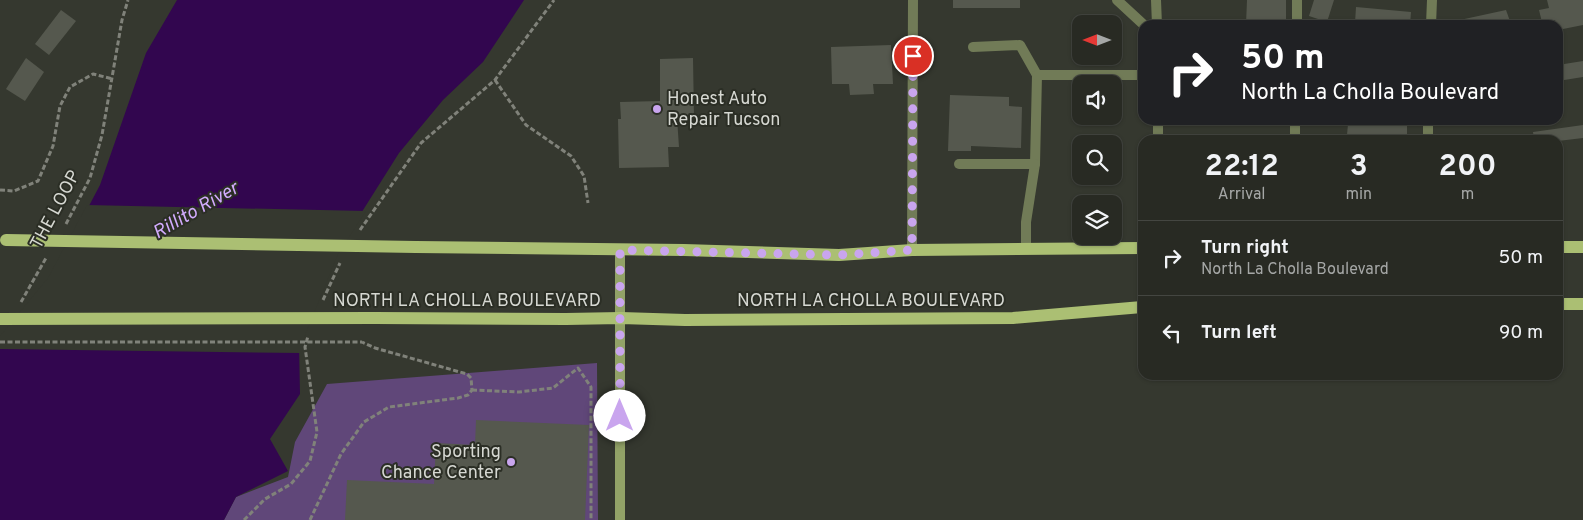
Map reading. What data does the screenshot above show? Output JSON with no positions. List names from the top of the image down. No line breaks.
{"streets":{"main road":["NORTH LA CHOLLA BOULEVARD"],"path":["THE LOOP"]},"water":["Rillito River"],"places":["Honest Auto Repair Tucson","Sporting Chance Center"],"north":"left","page":{"turn":["50 m","North La Cholla Boulevard"],"eta":["22:12","Arrival","3","min","200","m"],"list":[{"name":"Turn right","note":"North La Cholla Boulevard","value":"50 m"},{"name":"Turn left","value":"90 m"}]}}
